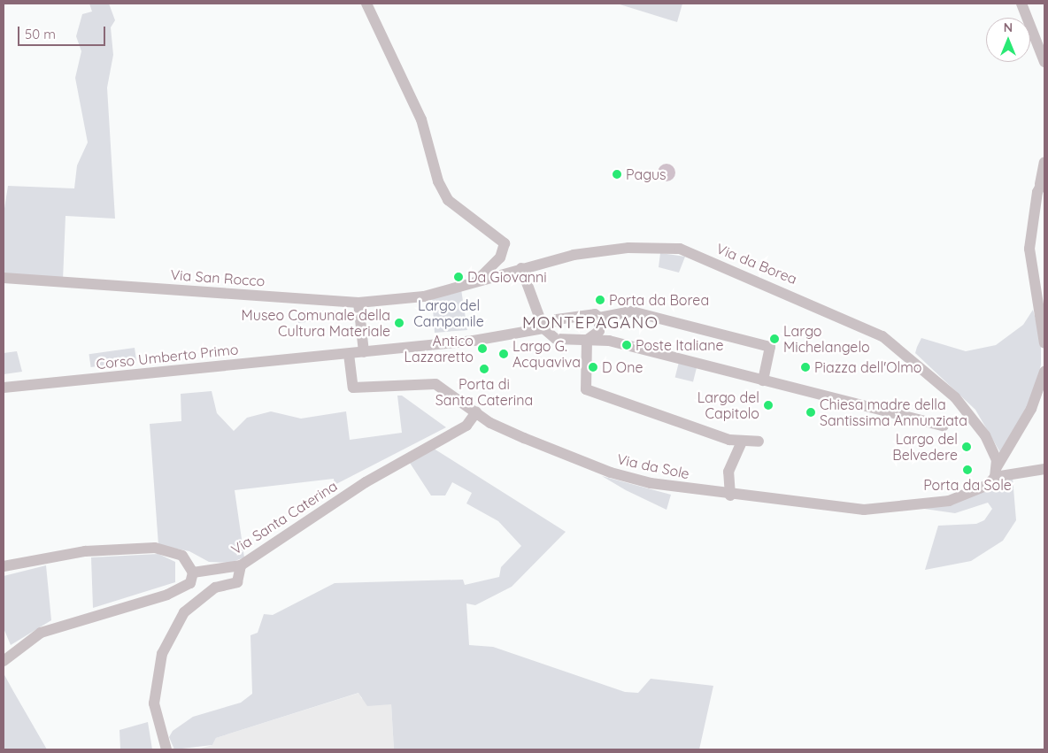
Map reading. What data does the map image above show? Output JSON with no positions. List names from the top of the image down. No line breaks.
{"streets":{"street":["Via da Borea","Via San Rocco","Corso Umberto Primo","Via da Sole","Via Santa Caterina"]},"crossings":[["Via da Borea","Via San Rocco"],["Via da Borea","Via da Sole"],["Corso Umberto Primo","Via da Sole"],["Via da Sole","Via Santa Caterina"]],"districts":["MONTEPAGANO"],"parks":["Largo del Campanile"],"places":["Pagus","Da Giovanni","Porta da Borea","Museo Comunale della Cultura Materiale","Largo Michelangelo","Poste Italiane","Antico Lazzaretto","Largo G. Acquaviva","D One","Piazza dell'Olmo","Porta di Santa Caterina","Largo del Capitolo","Chiesa madre della Santissima Annunziata","Largo del Belvedere","Porta da Sole"],"scale_bar":"50 m","north":"top"}
